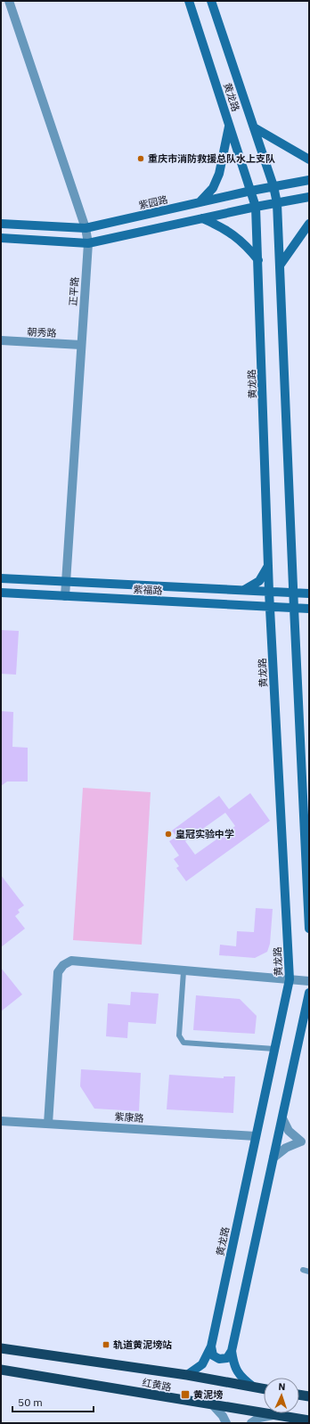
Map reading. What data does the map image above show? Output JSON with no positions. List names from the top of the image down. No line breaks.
{"streets":{"highway":["红黄路"],"main road":["黄龙路","紫园路","紫福路"],"street":["正平路","朝秀路","紫康路"]},"crossings":[["黄龙路","紫园路"],["黄龙路","紫福路"],["黄龙路","紫康路"],["黄龙路","红黄路"],["紫园路","正平路"],["正平路","朝秀路"],["正平路","紫福路"]],"places":{"other":["重庆市消防救援总队水上支队","皇冠实验中学"],"transit":["轨道黄泥塝站","黄泥塝"]},"scale_bar":"50 m","north":"top"}
